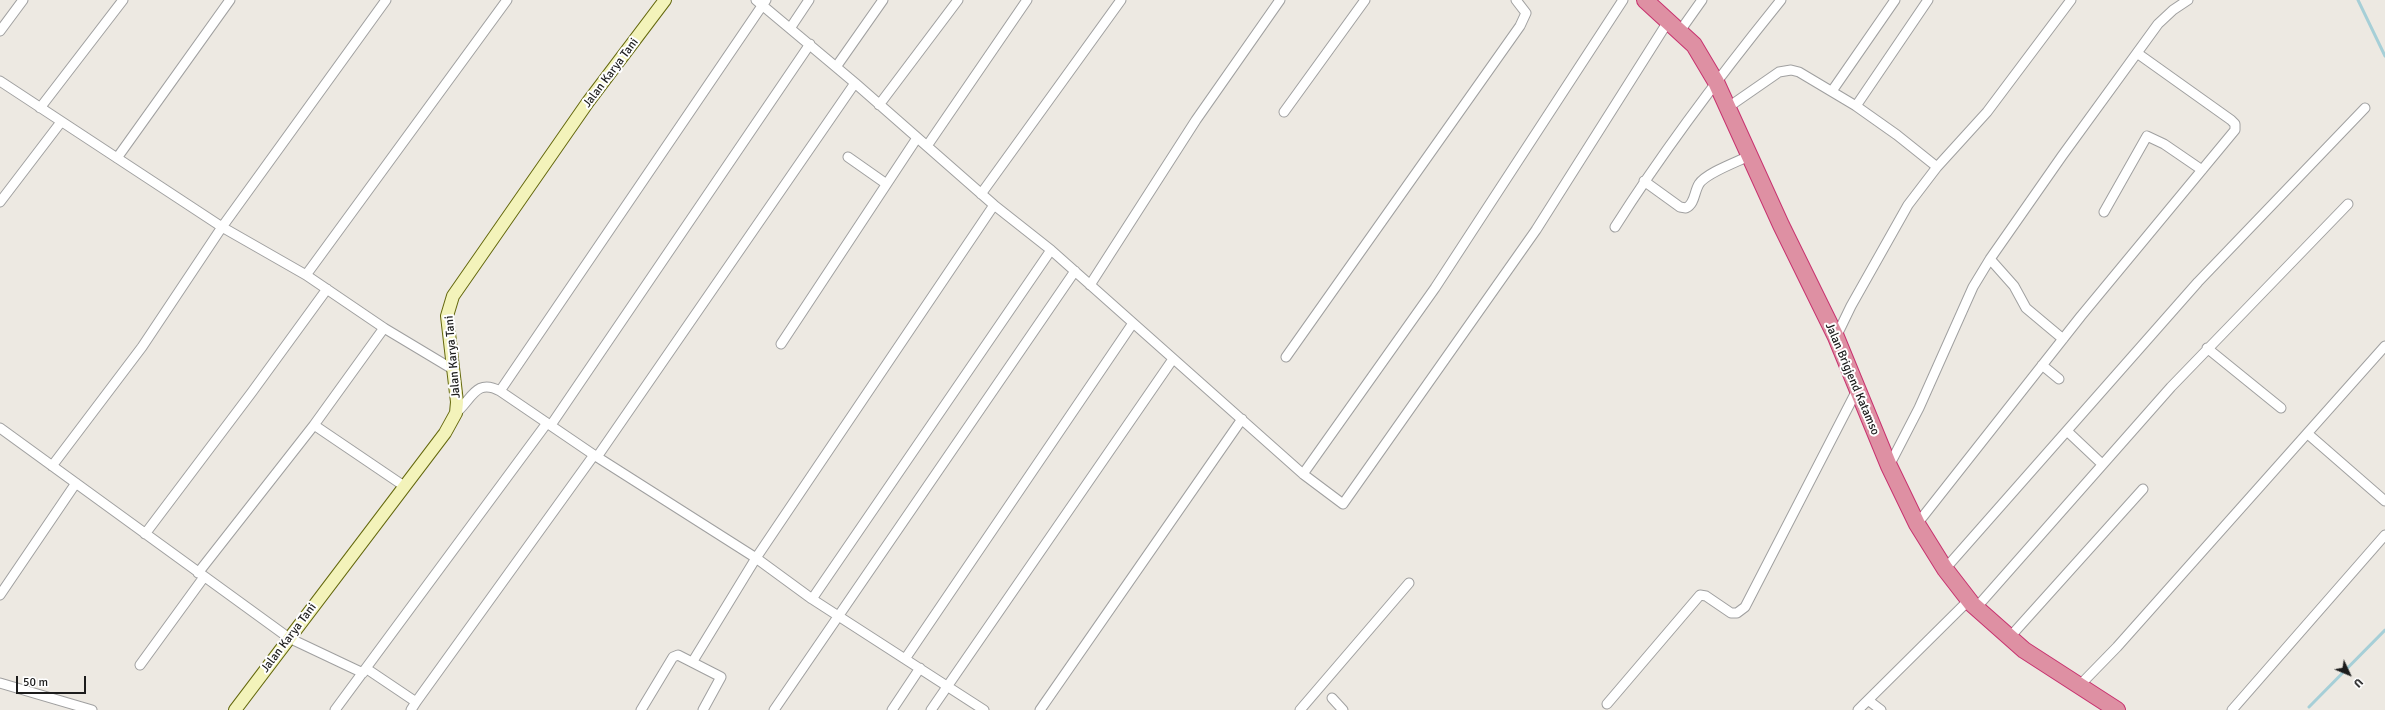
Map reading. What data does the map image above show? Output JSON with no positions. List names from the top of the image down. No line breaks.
{"streets":{"highway":["Jalan Brigjend Katamso"],"street":["Jalan Karya Tani"]},"scale_bar":"50 m","north":"bottom right"}
